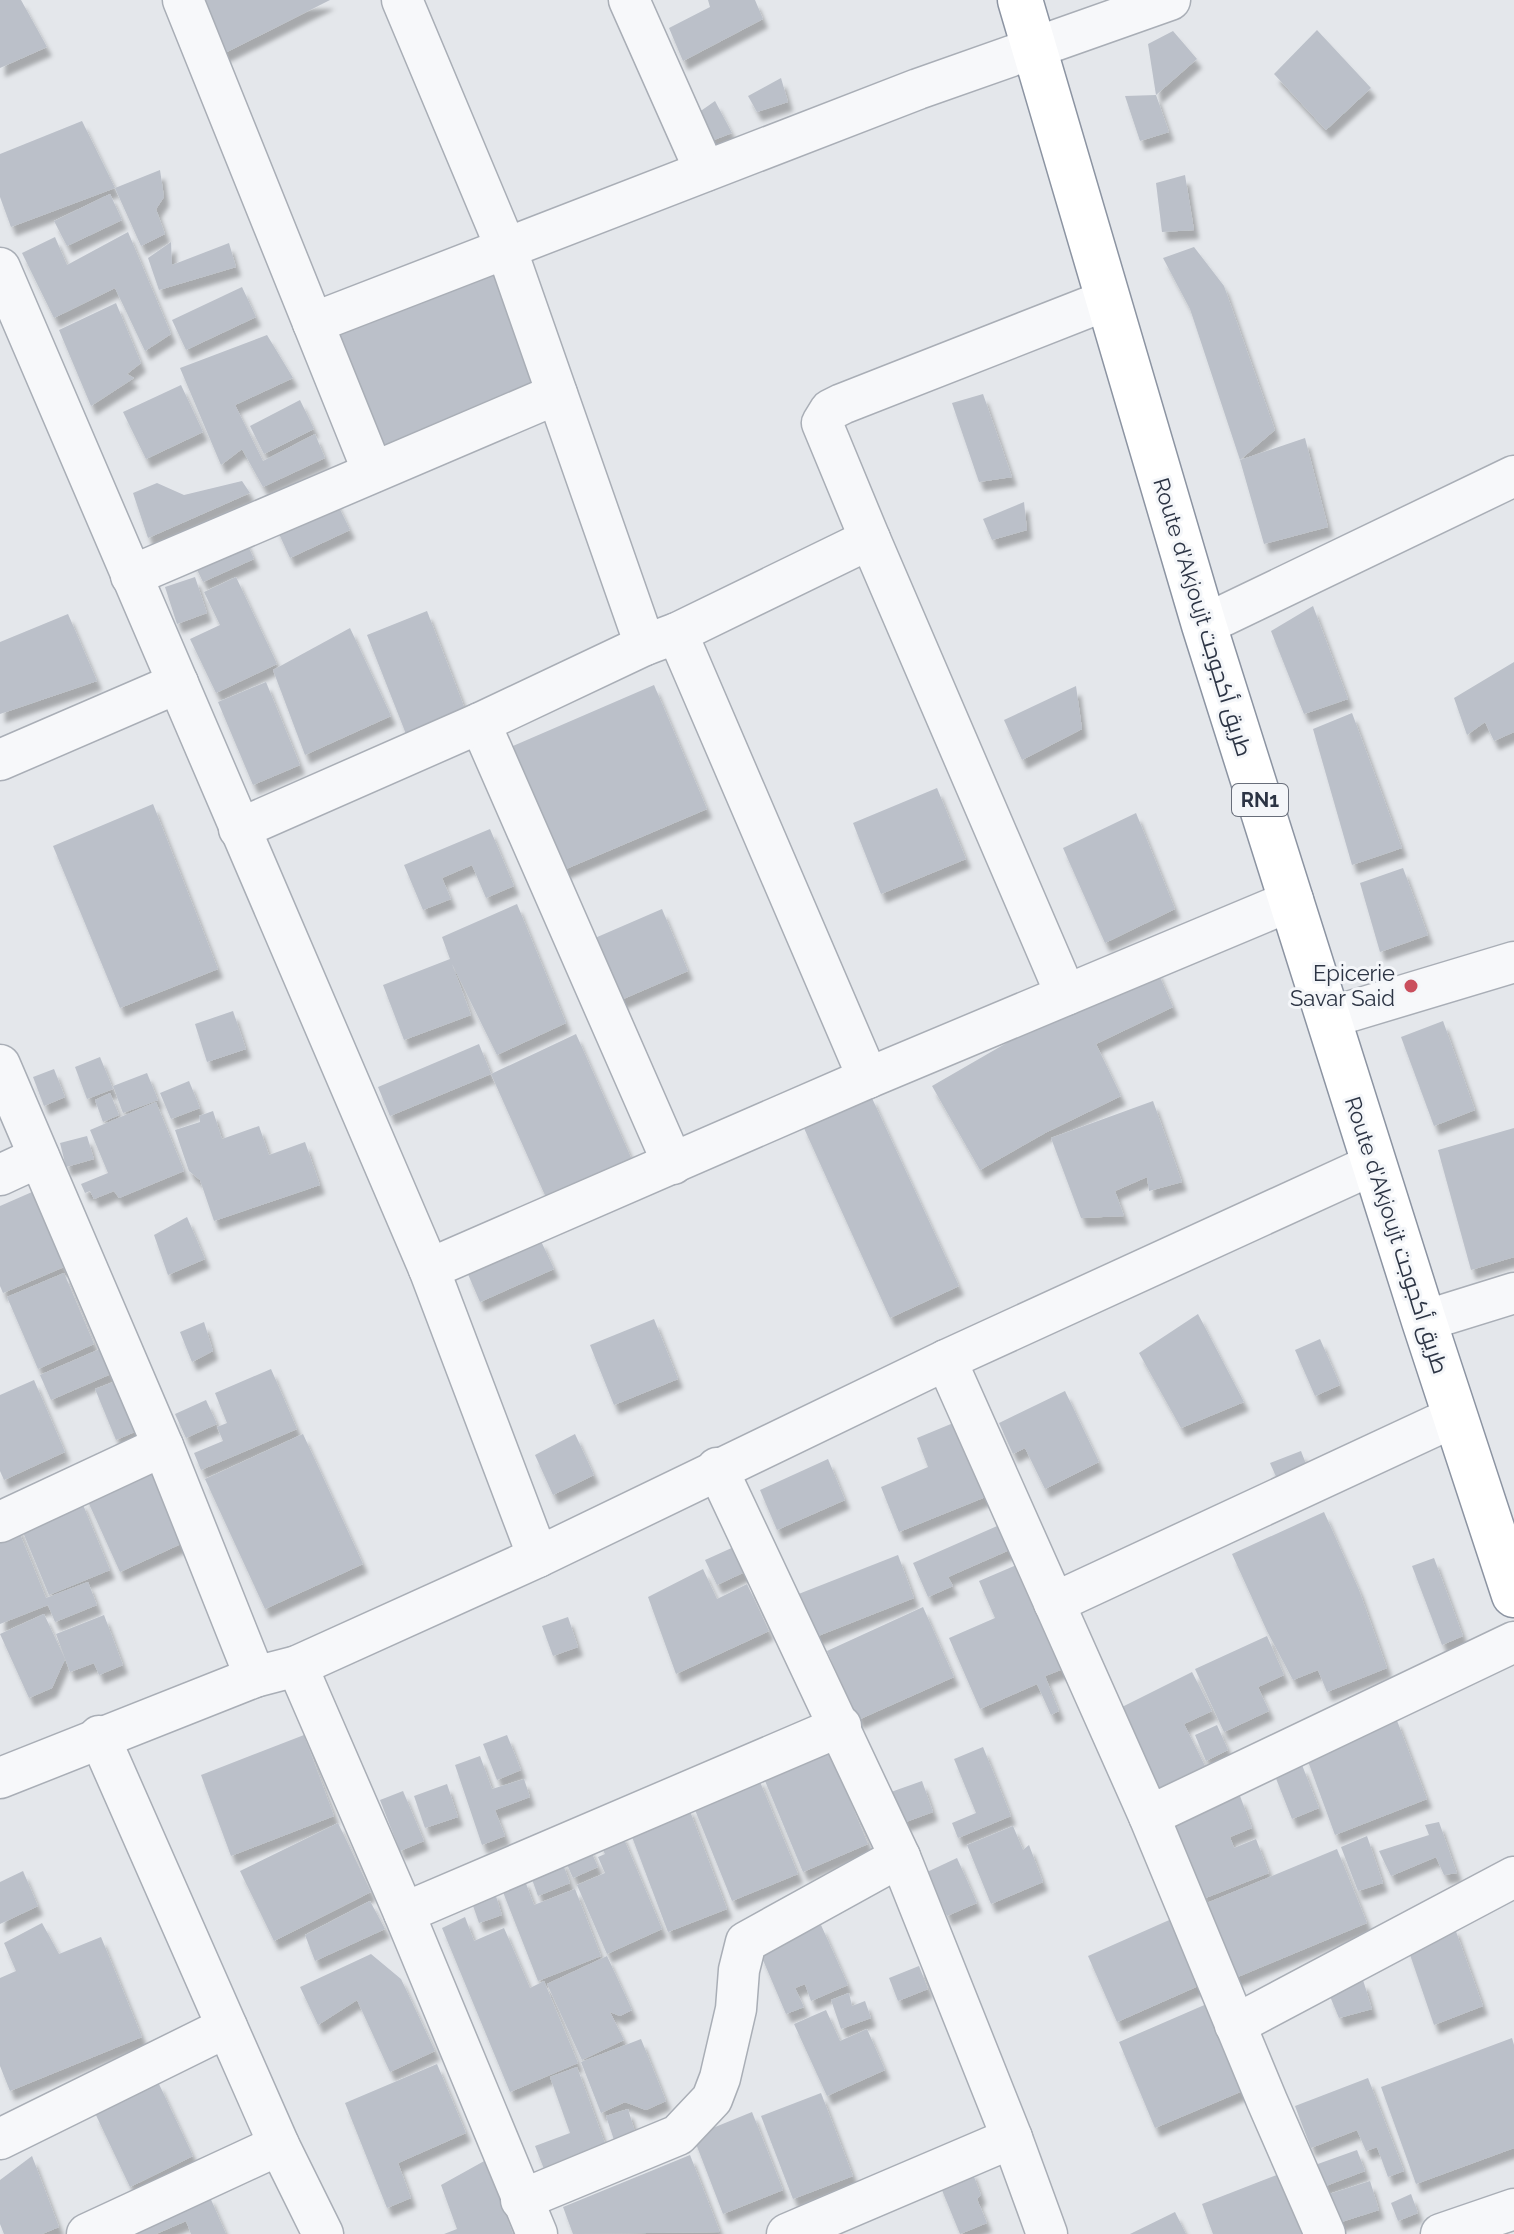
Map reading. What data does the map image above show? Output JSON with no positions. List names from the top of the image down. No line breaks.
{"streets":{"highway":["Route d'Akjoujt طريق أكجوجت","RN1"]},"places":["Epicerie Savar Said"]}
